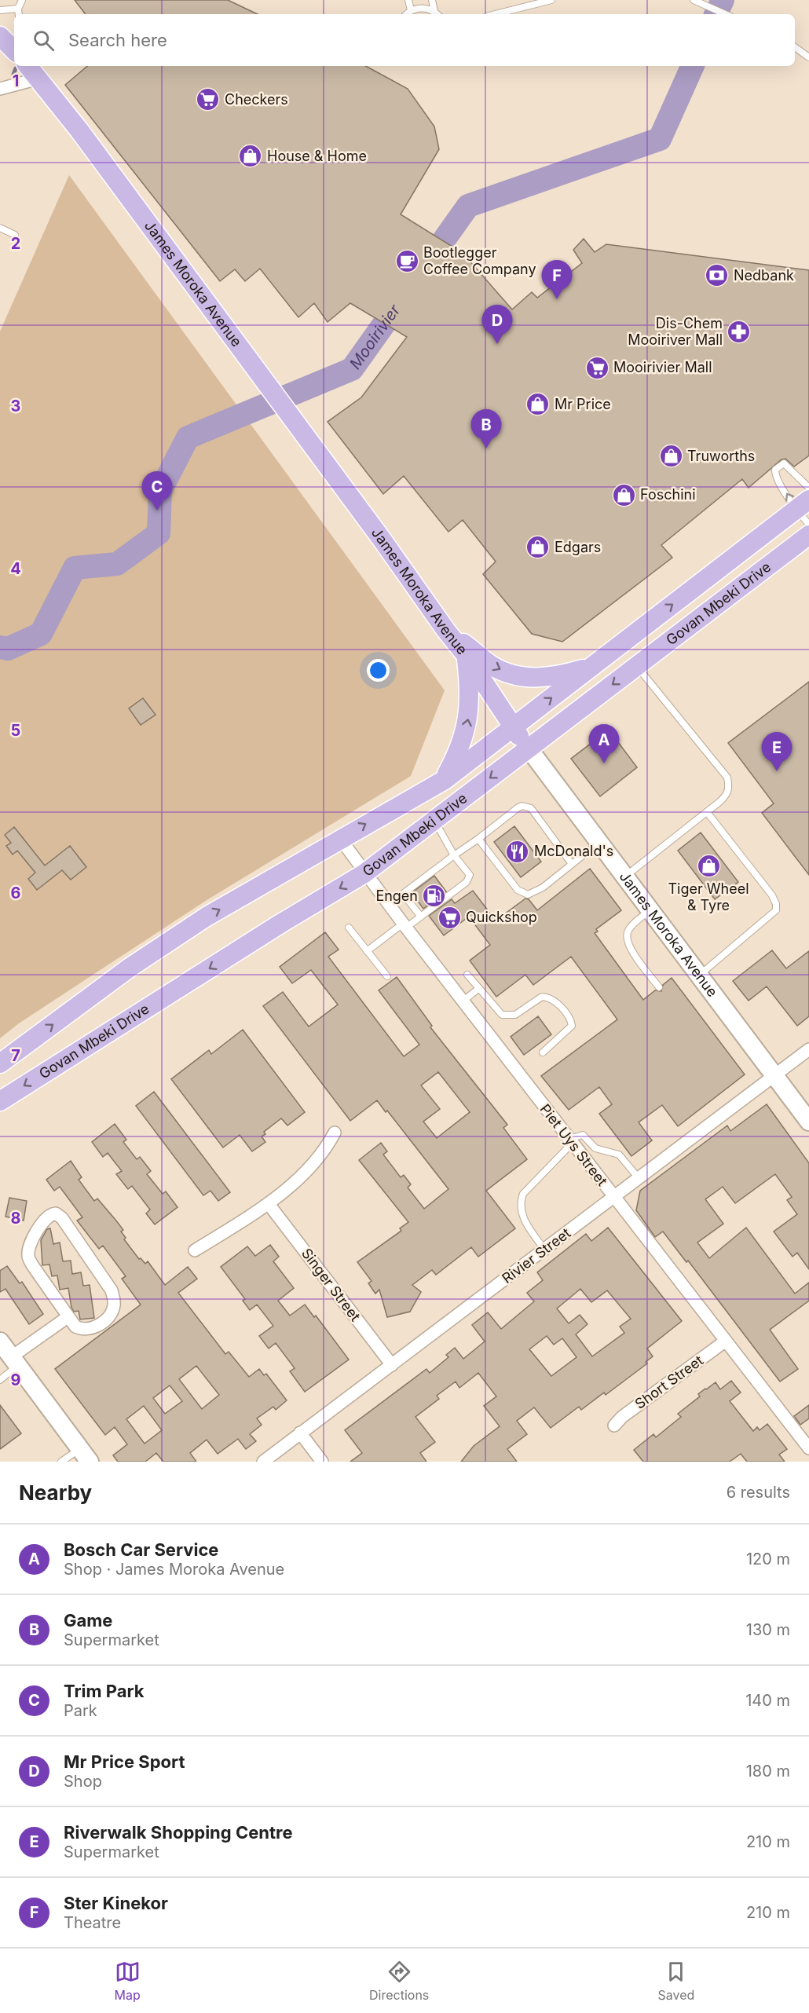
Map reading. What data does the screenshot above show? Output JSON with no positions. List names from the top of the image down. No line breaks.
{"streets":{"main road":["James Moroka Avenue","Govan Mbeki Drive"],"street":["Piet Uys Street","Rivier Street","Singer Street","Short Street"]},"crossings":[["James Moroka Avenue","Govan Mbeki Drive"],["James Moroka Avenue","Rivier Street"],["Govan Mbeki Drive","Piet Uys Street"],["Piet Uys Street","Rivier Street"],["Piet Uys Street","Short Street"],["Rivier Street","Singer Street"]],"water":["Mooirivier"],"places":{"supermarket":["Checkers","Mooirivier Mall","Quickshop"],"shop":["House & Home","Mr Price","Truworths","Foschini","Edgars","Tiger Wheel & Tyre"],"cafe":["Bootlegger Coffee Company"],"bank":["Nedbank"],"pharmacy":["Dis-Chem Mooiriver Mall"],"restaurant":["McDonald's"],"fuel station":["Engen"]},"page":{"search":"Search here","pins":["F","D","B","C","A","E"],"heading":["Nearby","6 results"],"list":[{"mark":"A","name":"Bosch Car Service","note":"Shop · James Moroka Avenue","value":"120 m"},{"mark":"B","name":"Game","note":"Supermarket","value":"130 m"},{"mark":"C","name":"Trim Park","note":"Park","value":"140 m"},{"mark":"D","name":"Mr Price Sport","note":"Shop","value":"180 m"},{"mark":"E","name":"Riverwalk Shopping Centre","note":"Supermarket","value":"210 m"},{"mark":"F","name":"Ster Kinekor","note":"Theatre","value":"210 m"}],"nav":["Map","Directions","Saved"]},"grid":{"rows":["1","2","3","4","5","6","7","8","9"]}}
